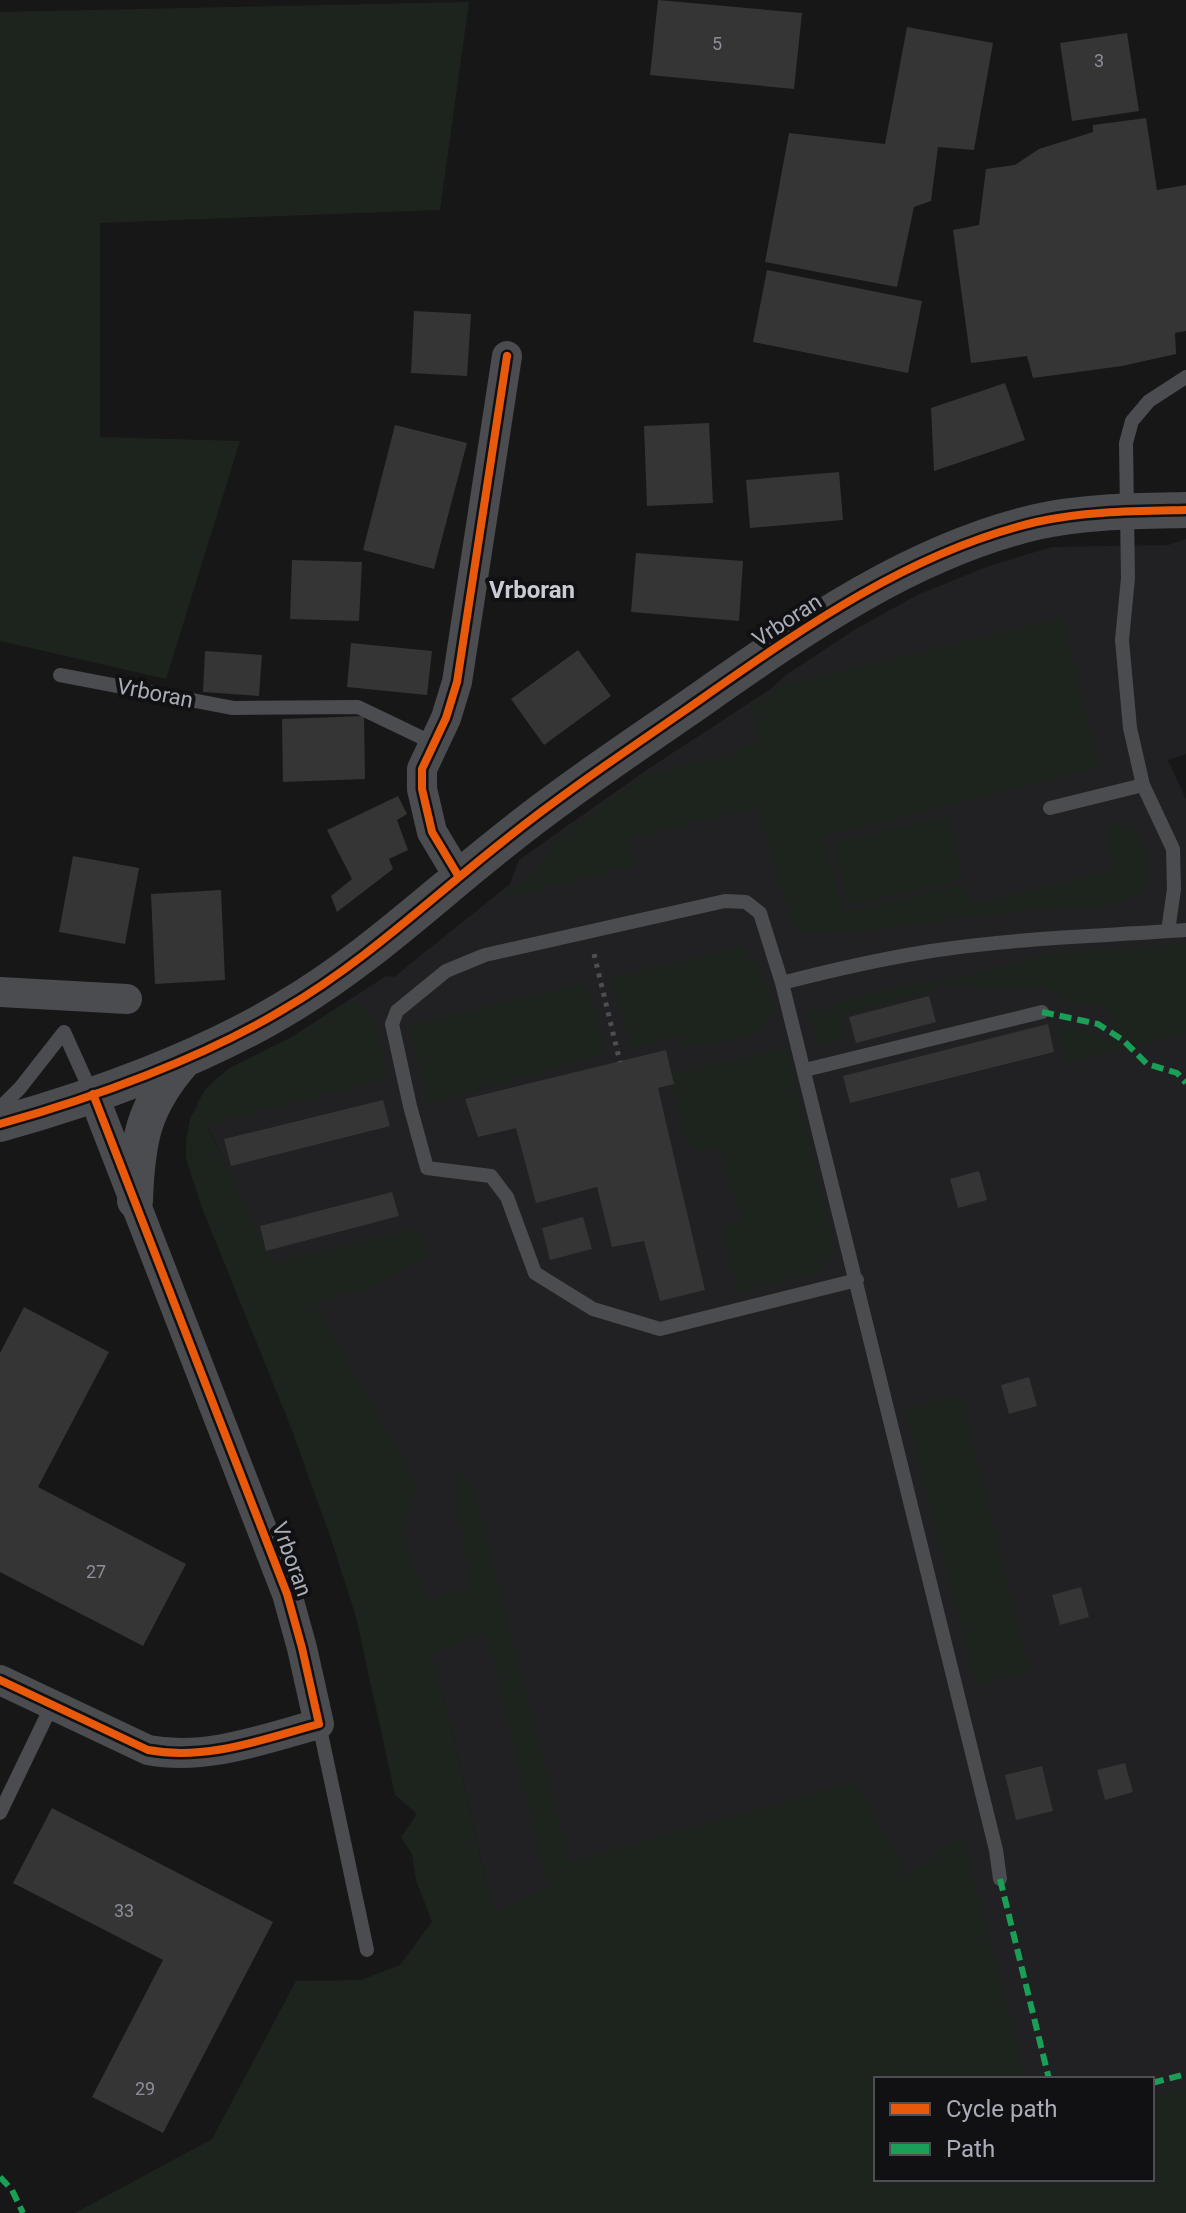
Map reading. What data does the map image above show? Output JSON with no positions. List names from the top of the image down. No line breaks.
{"streets":{"street":["Vrboran"]},"districts":["Vrboran"],"house_numbers":["5","3","27","33","29"],"legend":["Cycle path","Path"]}
